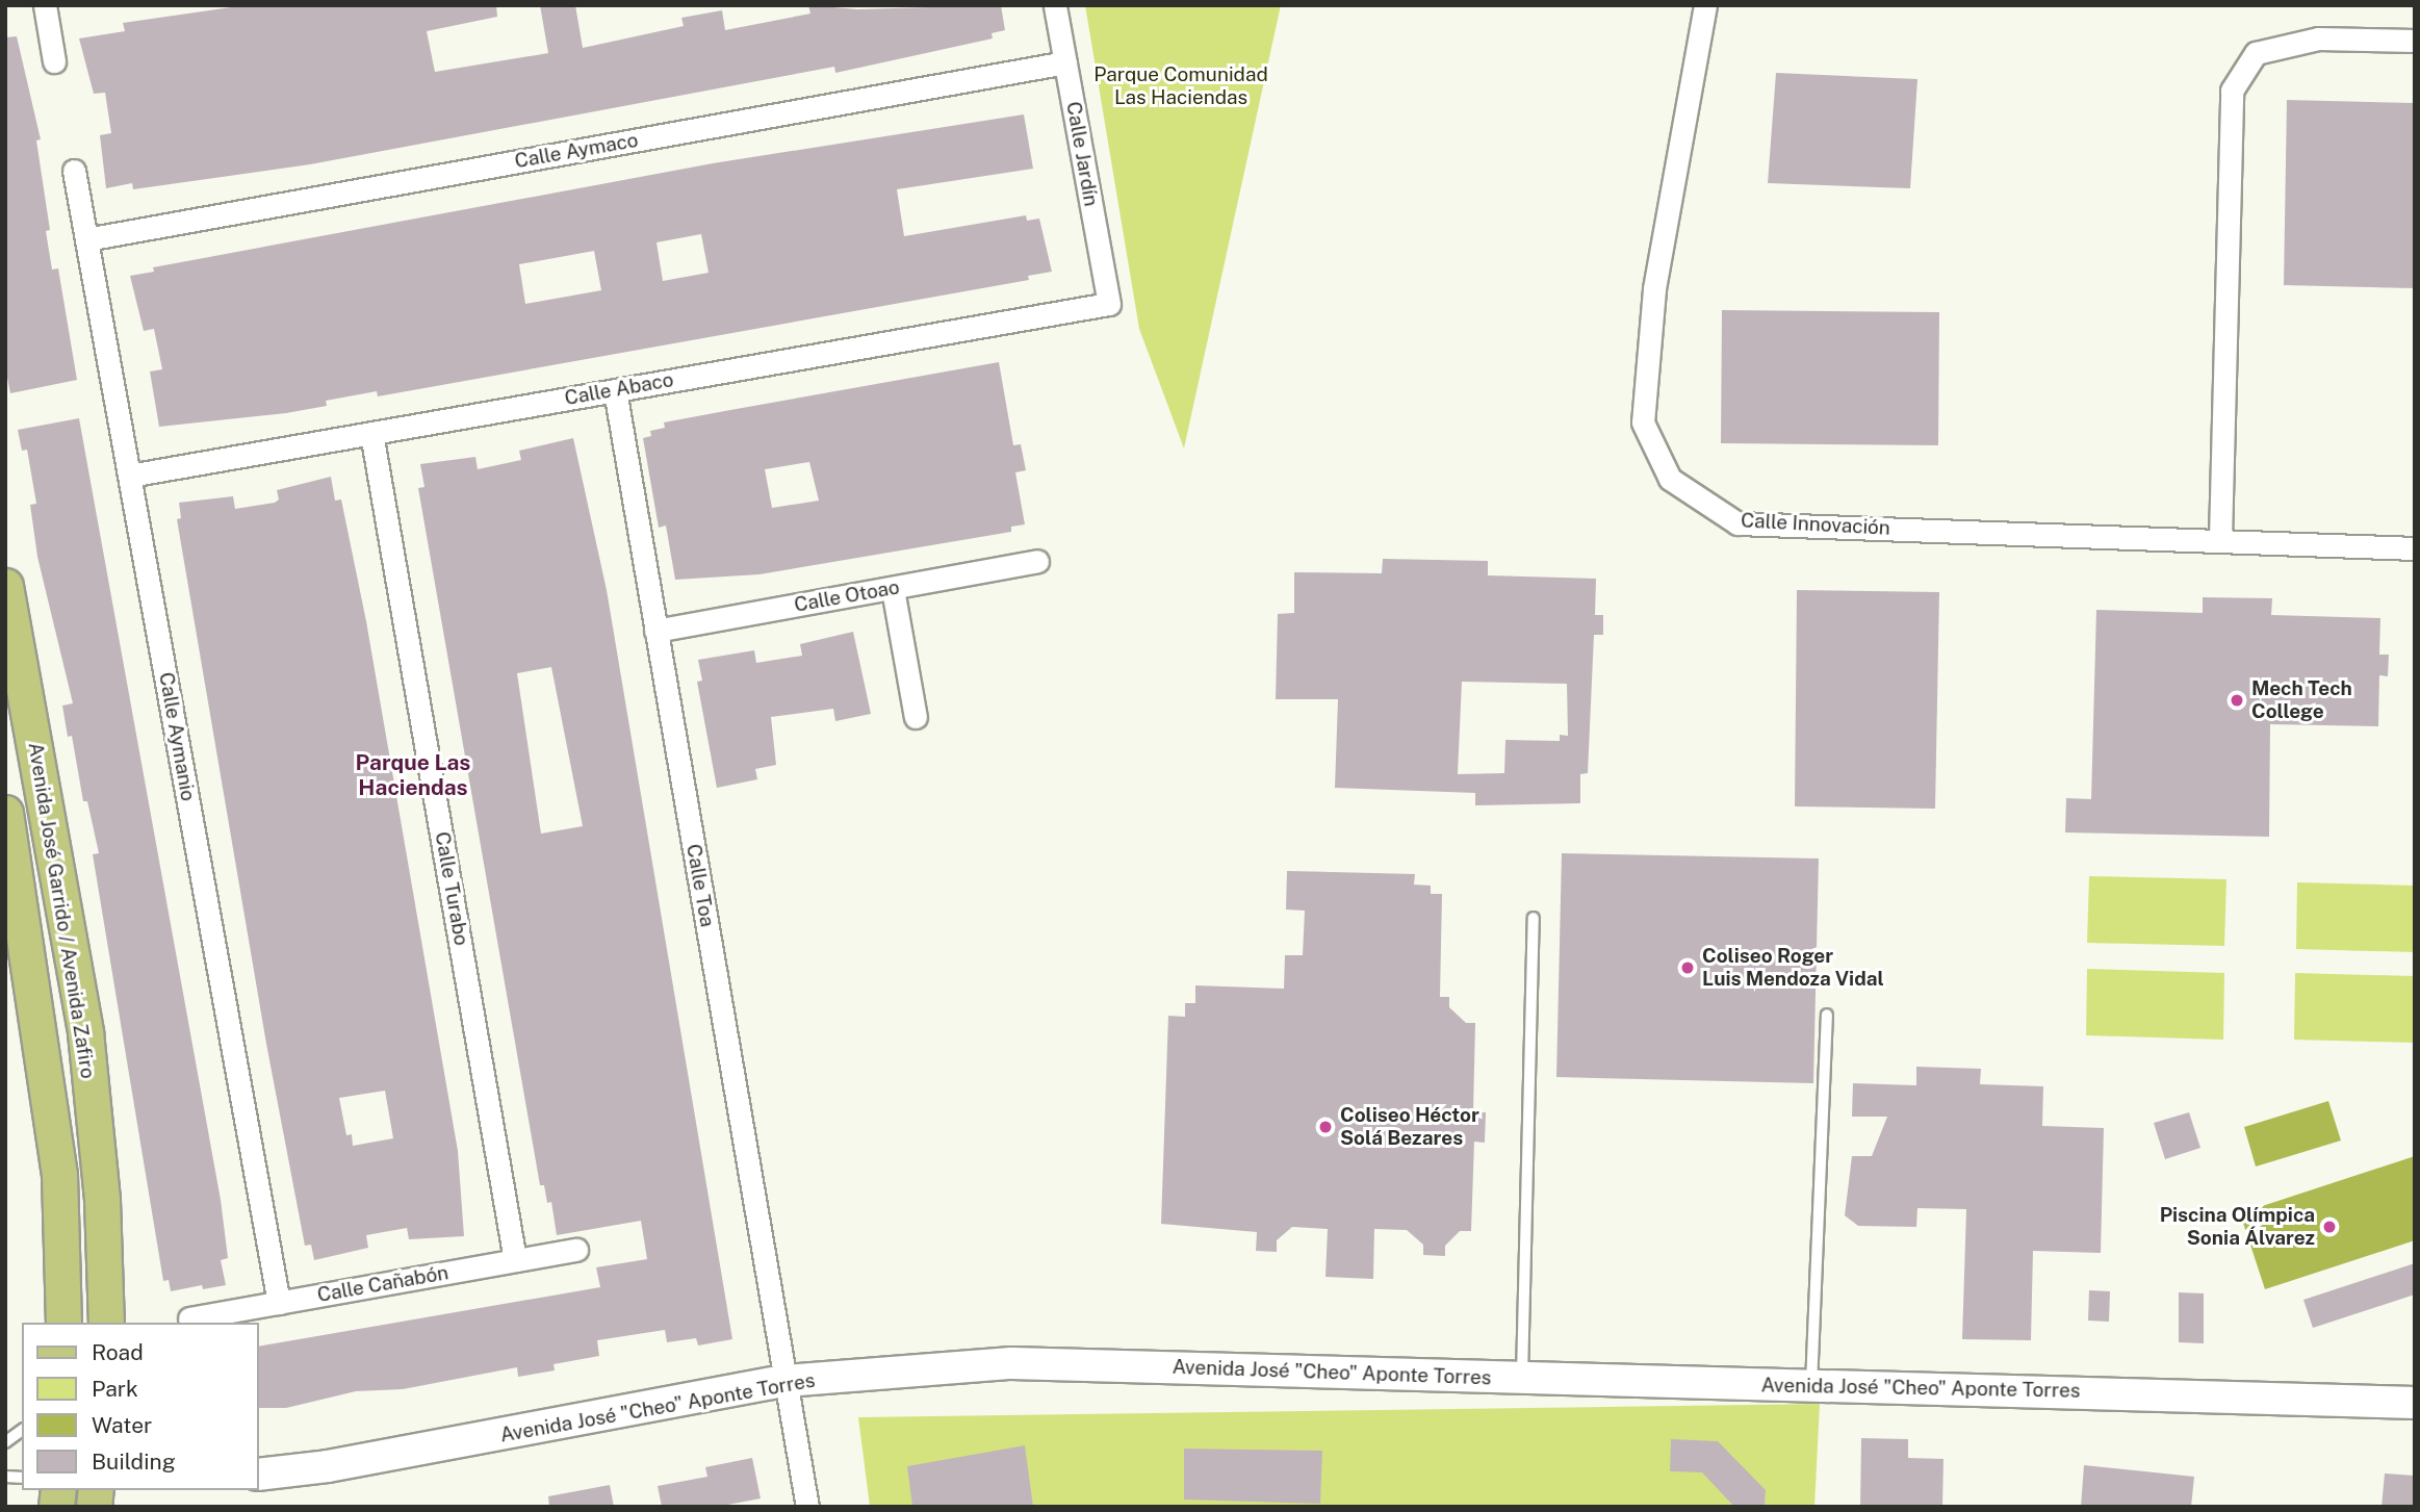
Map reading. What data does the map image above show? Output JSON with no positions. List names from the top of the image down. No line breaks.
{"streets":{"main road":["Avenida José Garrido / Avenida Zafiro"],"street":["Calle Aymaco","Calle Jardín","Calle Abaco","Calle Innovación","Calle Otoao","Calle Aymanio","Calle Toa","Calle Turabo","Calle Cañabón","Avenida José \"Cheo\" Aponte Torres"]},"crossings":[["Calle Aymaco","Calle Jardín"],["Calle Aymaco","Calle Aymanio"],["Calle Jardín","Calle Abaco"],["Calle Abaco","Calle Aymanio"],["Calle Abaco","Calle Toa"],["Calle Abaco","Calle Turabo"],["Calle Otoao","Calle Toa"],["Calle Aymanio","Calle Cañabón"],["Calle Toa","Avenida José \"Cheo\" Aponte Torres"],["Calle Turabo","Calle Cañabón"]],"districts":["Parque Las Haciendas"],"parks":["Parque Comunidad Las Haciendas"],"places":["Mech Tech College","Coliseo Roger Luis Mendoza Vidal","Coliseo Héctor Solá Bezares","Piscina Olímpica Sonia Álvarez"],"legend":["Road","Park","Water","Building"]}
